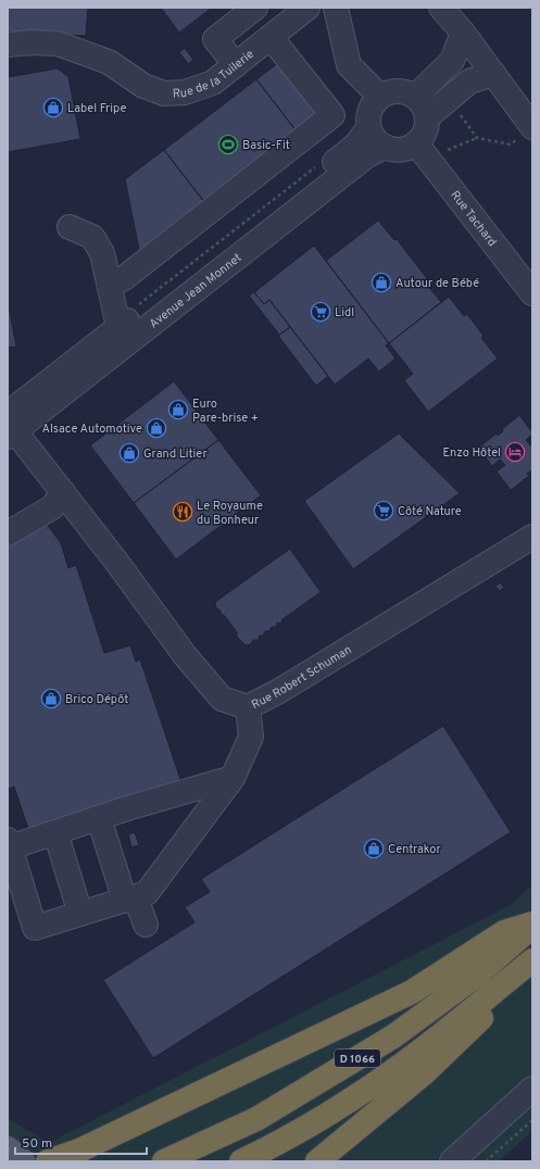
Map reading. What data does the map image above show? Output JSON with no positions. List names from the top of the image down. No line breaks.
{"streets":{"highway":["D 1066"],"street":["Rue de la Tuilerie","Rue Tachard","Avenue Jean Monnet","Rue Robert Schuman"]},"crossings":[["Rue Tachard","Avenue Jean Monnet"],["Avenue Jean Monnet","Rue Robert Schuman"]],"places":{"shop":["Label Fripe","Autour de Bébé","Euro Pare-brise +","Alsace Automotive","Grand Litier","Brico Dépôt","Centrakor"],"sports":["Basic-Fit"],"supermarket":["Lidl","Côté Nature"],"hotel":["Enzo Hôtel"],"restaurant":["Le Royaume du Bonheur"]},"scale_bar":"50 m"}
